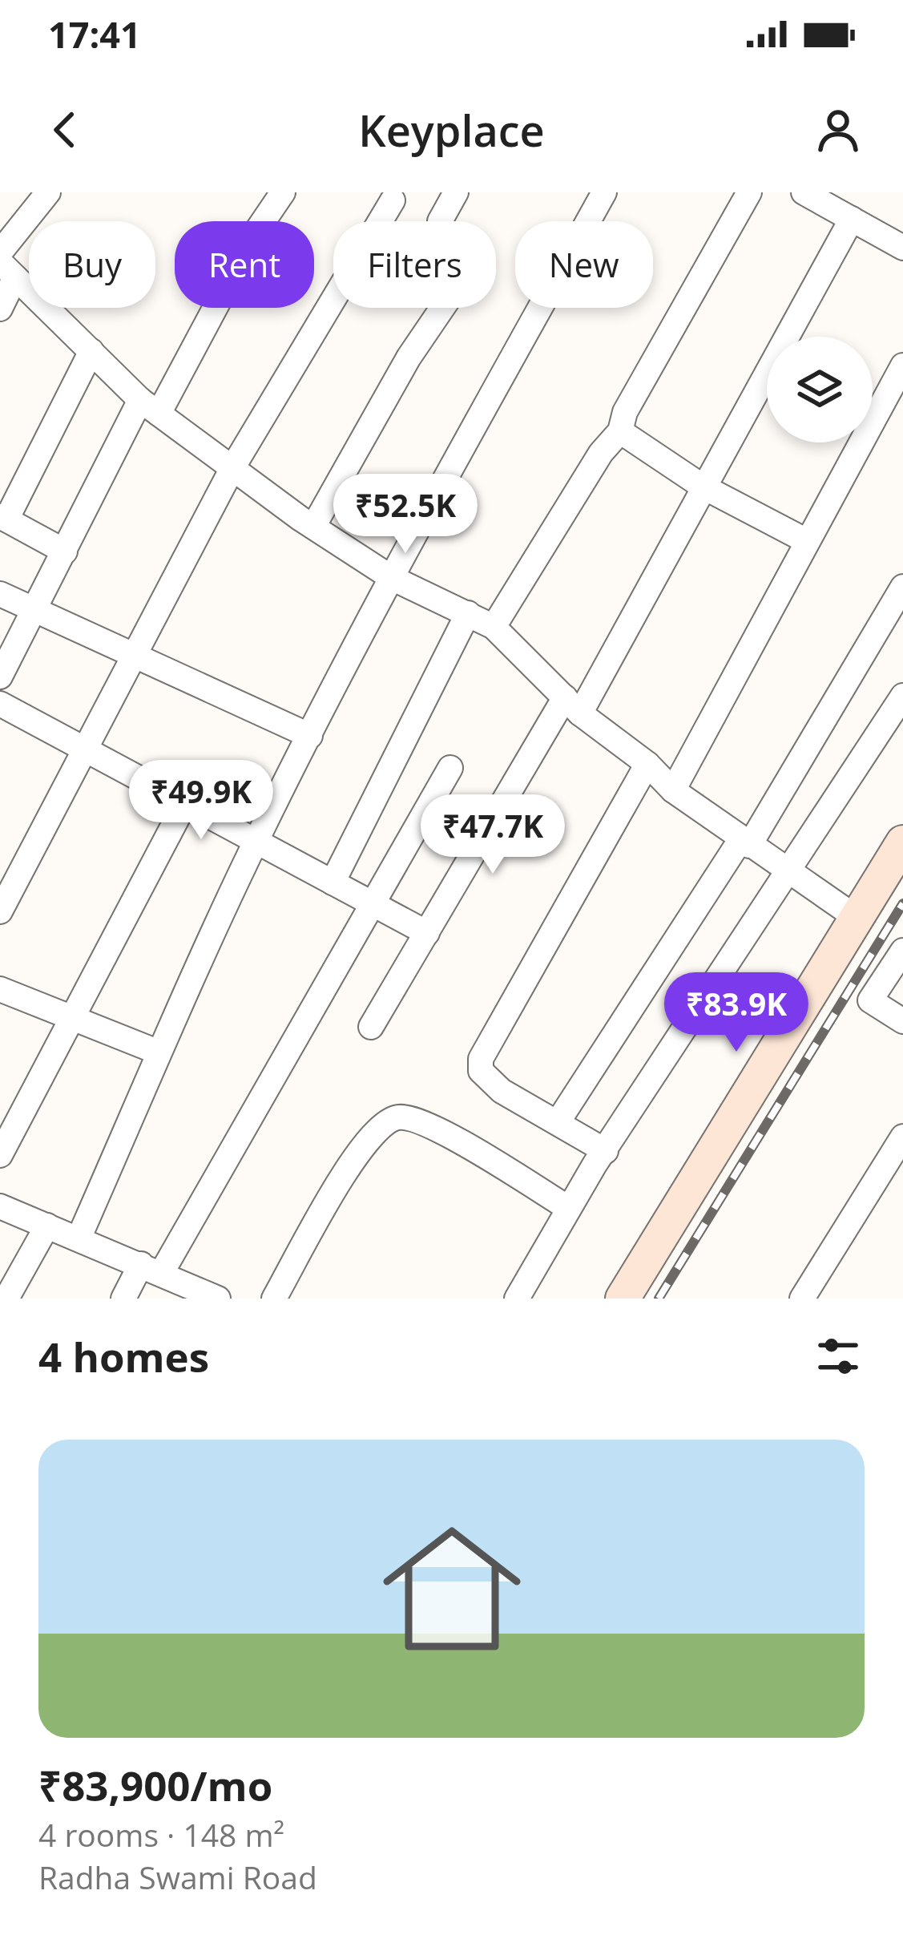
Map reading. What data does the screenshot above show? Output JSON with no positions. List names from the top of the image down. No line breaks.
{"page":{"status":"17:41","header":"Keyplace","chip":["Buy","Rent","Filters","New"],"price":["₹52.5K","₹49.9K","₹47.7K","₹83.9K"],"heading":"4 homes","list":[{"name":"₹83,900/mo","note":"4 rooms · 148 m² · Radha Swami Road"}]}}
